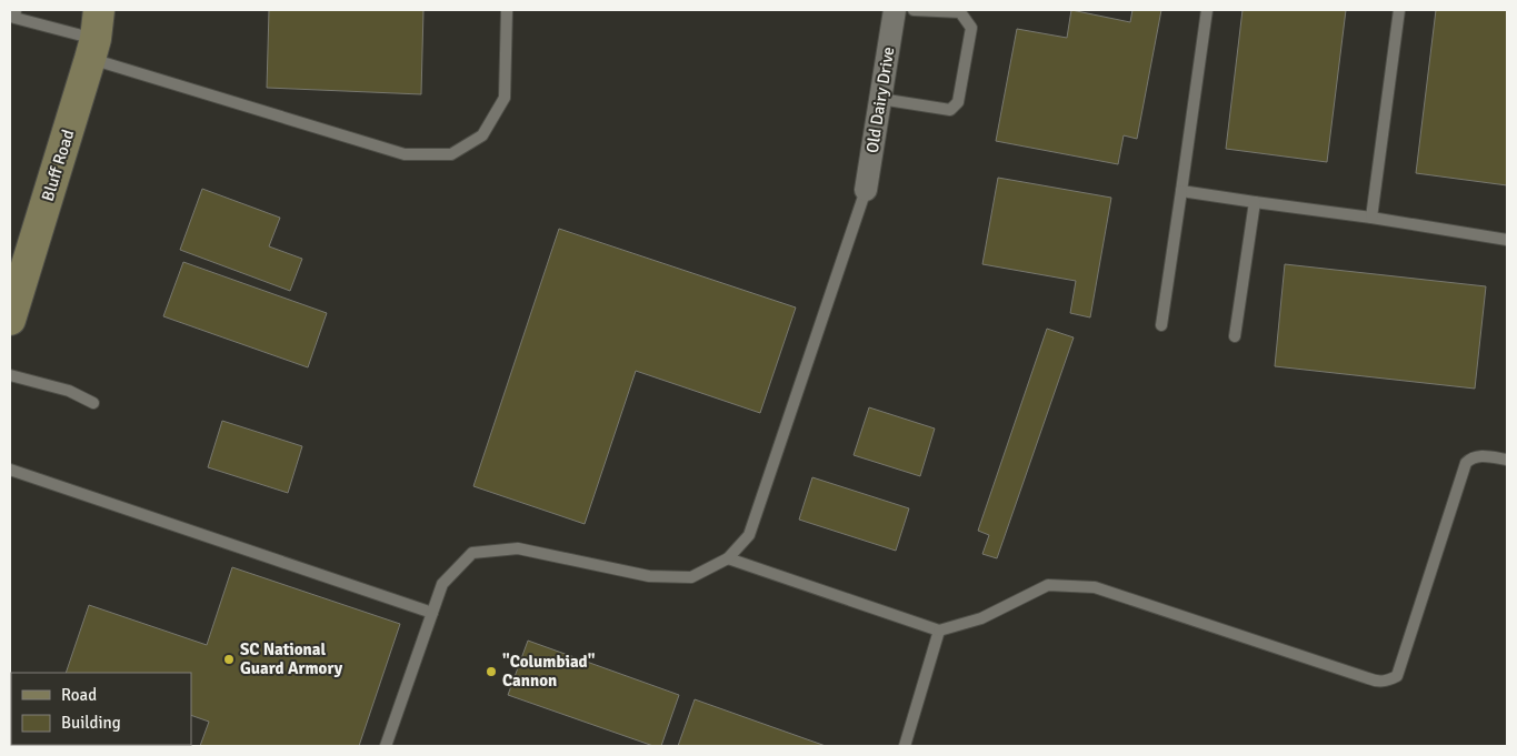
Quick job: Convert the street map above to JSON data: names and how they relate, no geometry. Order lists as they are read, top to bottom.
{
  "streets": {
    "main road": ["Bluff Road"],
    "street": ["Old Dairy Drive"]
  },
  "places": ["SC National Guard Armory", "\"Columbiad\" Cannon"],
  "legend": ["Road", "Building"]
}
